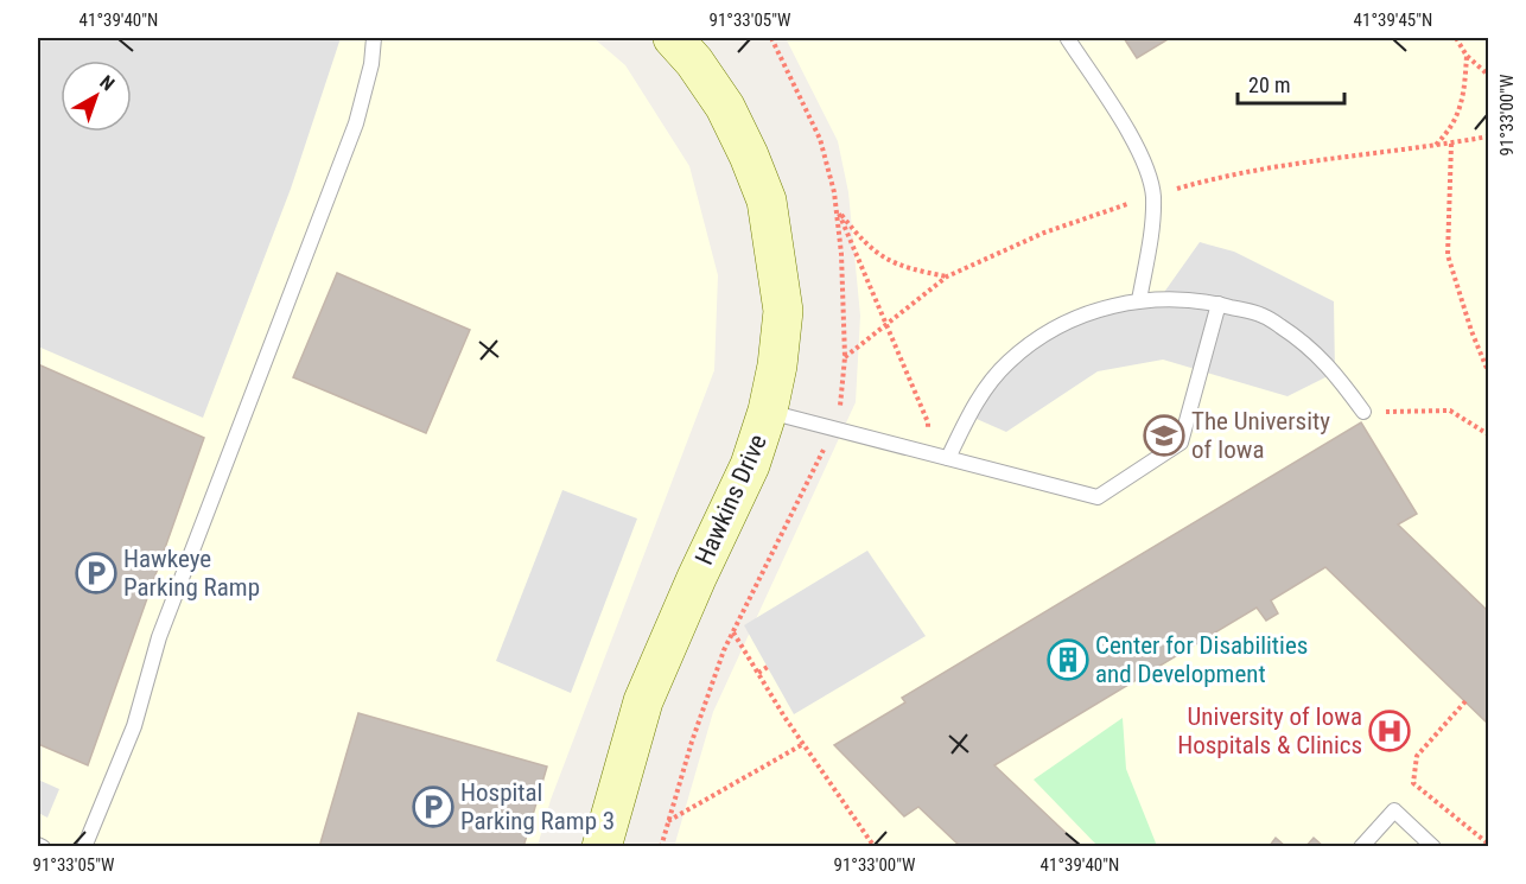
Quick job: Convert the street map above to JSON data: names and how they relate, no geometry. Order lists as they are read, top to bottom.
{
  "streets": {
    "street": ["Hawkins Drive"]
  },
  "places": {
    "school or university": ["The University of Iowa"],
    "parking": ["Hawkeye Parking Ramp", "Hospital Parking Ramp 3"],
    "building": ["Center for Disabilities and Development"],
    "hospital": ["University of Iowa Hospitals & Clinics"]
  },
  "scale_bar": "20 m",
  "north": "top right",
  "coordinates": [
    "41°39'40\"N",
    "91°33'05\"W",
    "41°39'45\"N",
    "91°33'00\"W"
  ]
}
